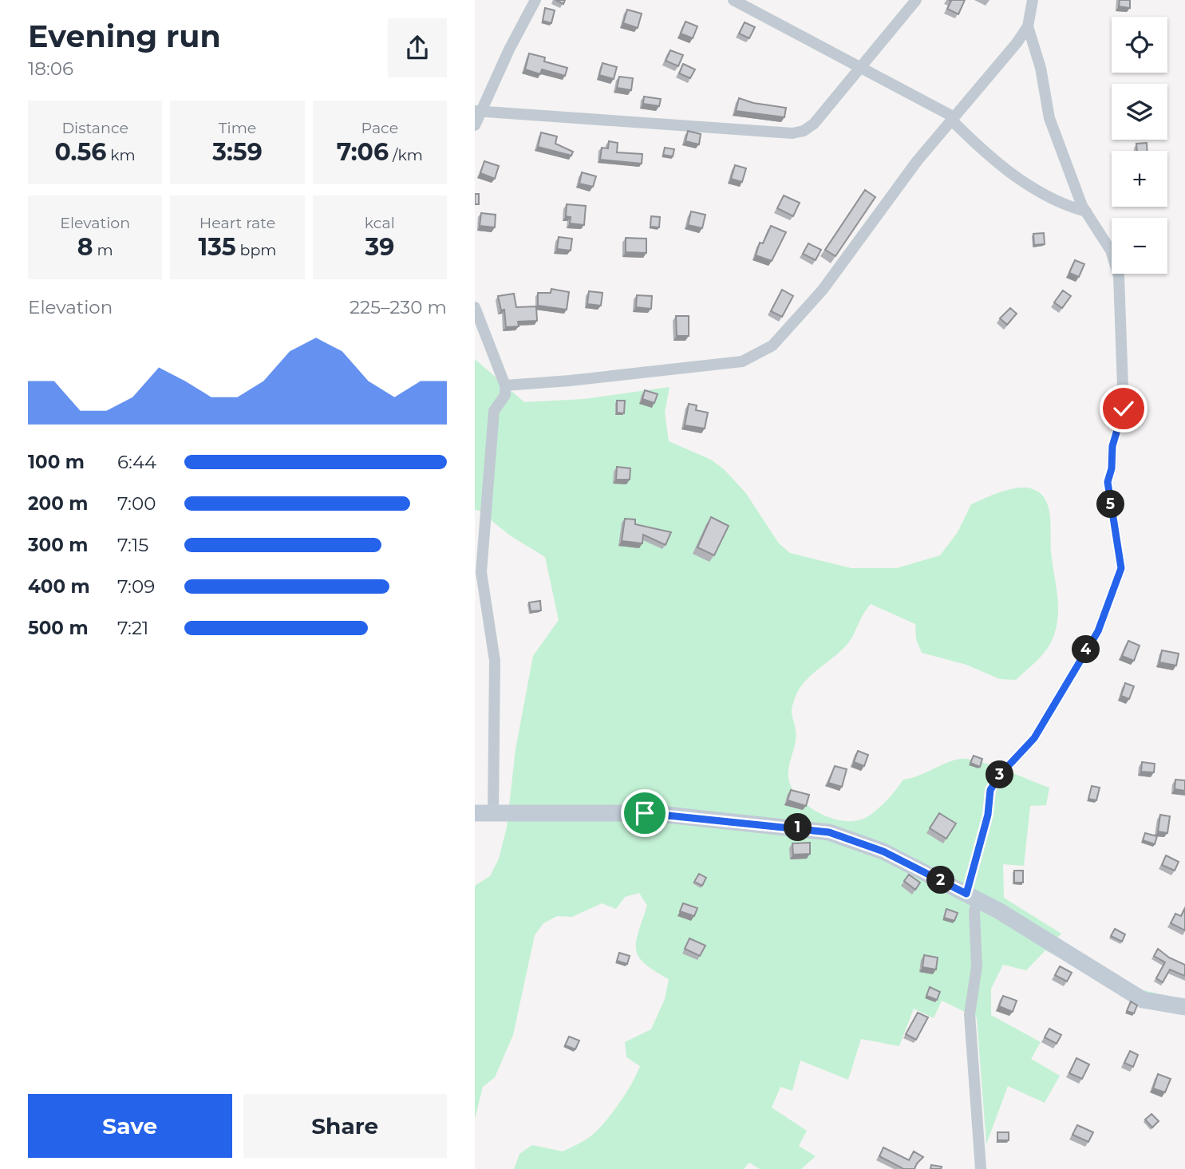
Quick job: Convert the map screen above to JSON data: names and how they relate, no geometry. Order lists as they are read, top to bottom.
{
  "page": {
    "heading": ["Evening run", "18:06"],
    "map_buttons": ["+", "−"],
    "stats": [
      ["Distance", "0.56 km"],
      ["Time", "3:59"],
      ["Pace", "7:06 /km"],
      ["Elevation", "8 m"],
      ["Heart rate", "135 bpm"],
      ["kcal", "39"]
    ],
    "chart": ["Elevation", "225–230 m"],
    "list": [
      {
        "name": "100 m",
        "note": "6:44"
      },
      {
        "name": "200 m",
        "note": "7:00"
      },
      {
        "name": "300 m",
        "note": "7:15"
      },
      {
        "name": "400 m",
        "note": "7:09"
      },
      {
        "name": "500 m",
        "note": "7:21"
      }
    ],
    "pins": [
      "5",
      "4",
      "3",
      "1",
      "2"
    ],
    "buttons": ["Save", "Share"]
  }
}
